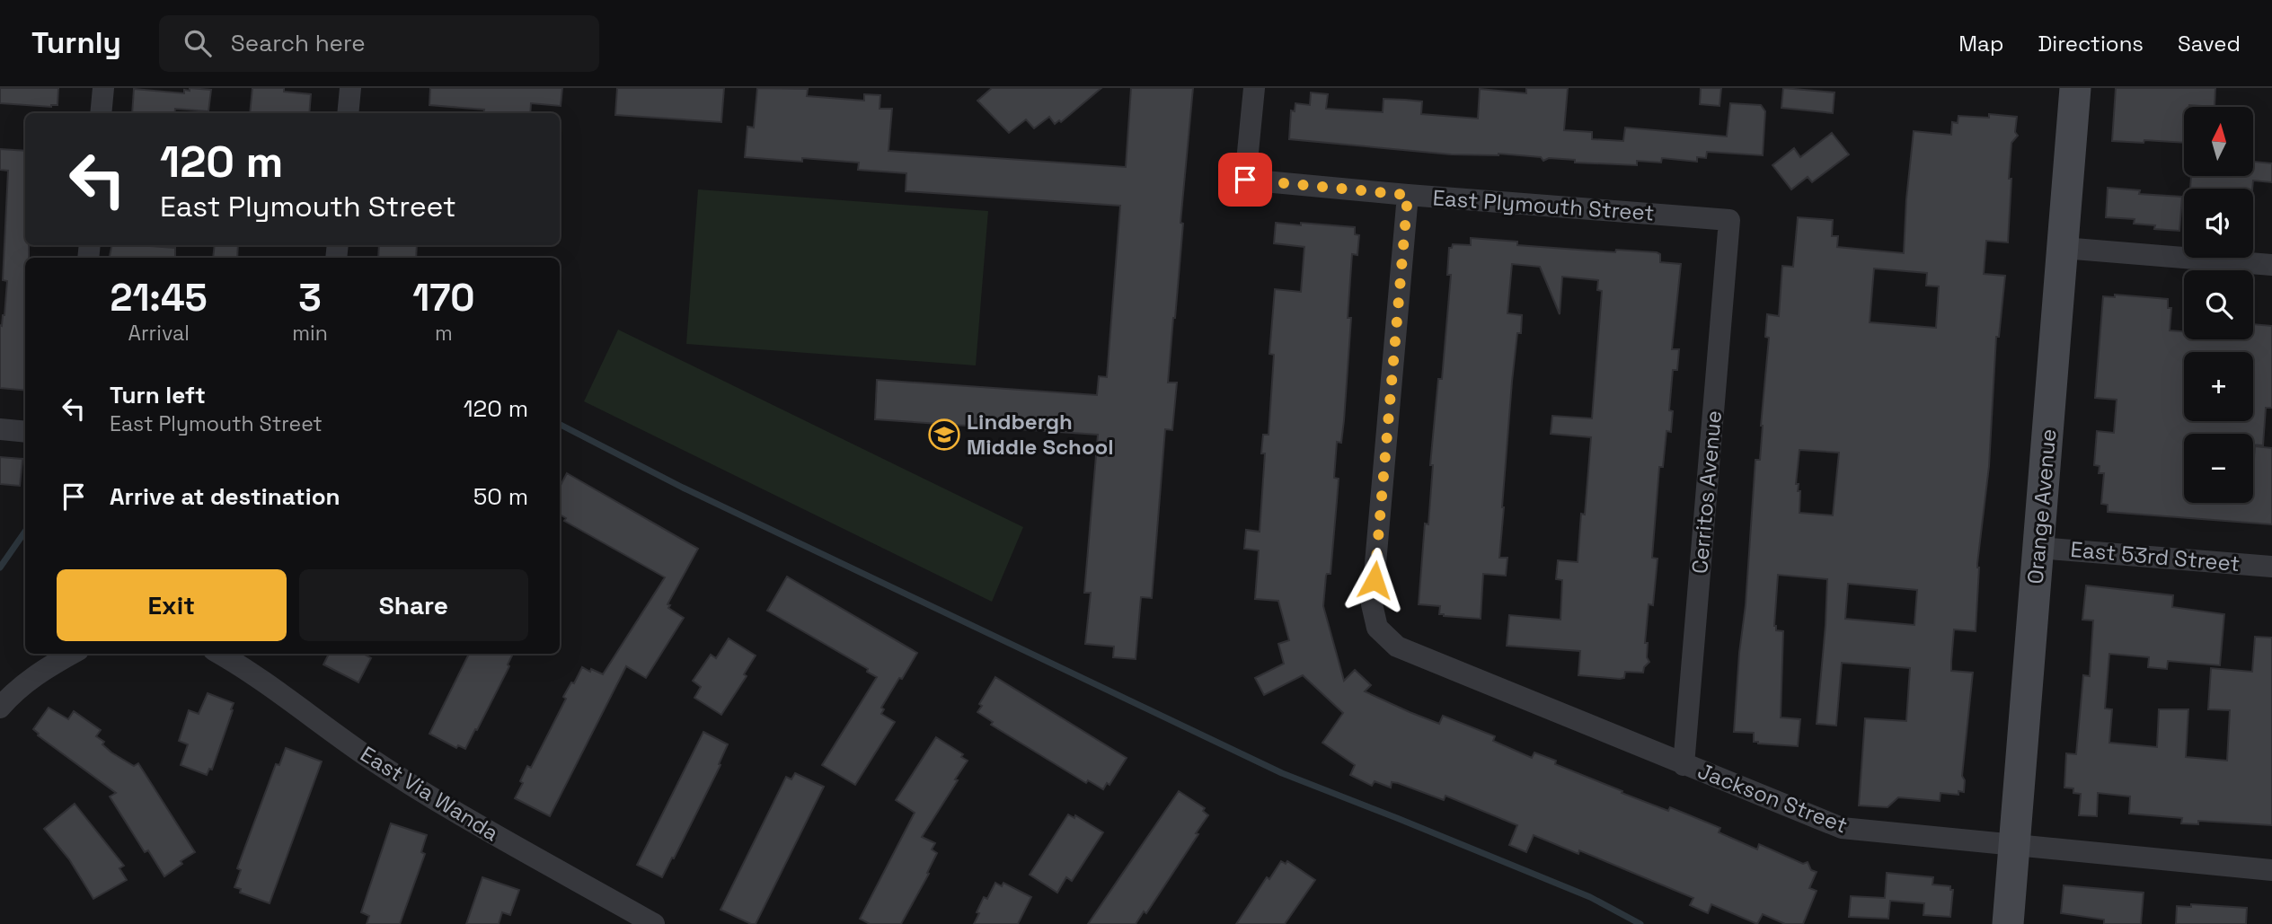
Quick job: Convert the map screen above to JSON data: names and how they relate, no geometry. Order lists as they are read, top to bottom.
{
  "streets": {
    "street": [
      "East Plymouth Street",
      "Cerritos Avenue",
      "Orange Avenue",
      "East 53rd Street",
      "East Via Wanda",
      "Jackson Street"
    ]
  },
  "crossings": [
    ["East Plymouth Street", "Cerritos Avenue"],
    ["East Plymouth Street", "Jackson Street"],
    ["Cerritos Avenue", "Jackson Street"],
    ["Orange Avenue", "East 53rd Street"],
    ["Orange Avenue", "Jackson Street"]
  ],
  "places": {
    "school or university": ["Lindbergh Middle School"]
  },
  "north": "top",
  "page": {
    "header": "Turnly",
    "search": "Search here",
    "nav": ["Map", "Directions", "Saved"],
    "map_buttons": ["+", "−"],
    "turn": ["120 m", "East Plymouth Street"],
    "eta": [
      "21:45",
      "Arrival",
      "3",
      "min",
      "170",
      "m"
    ],
    "list": [
      {
        "name": "Turn left",
        "note": "East Plymouth Street",
        "value": "120 m"
      },
      {
        "name": "Arrive at destination",
        "value": "50 m"
      }
    ],
    "buttons": ["Exit", "Share"]
  }
}
